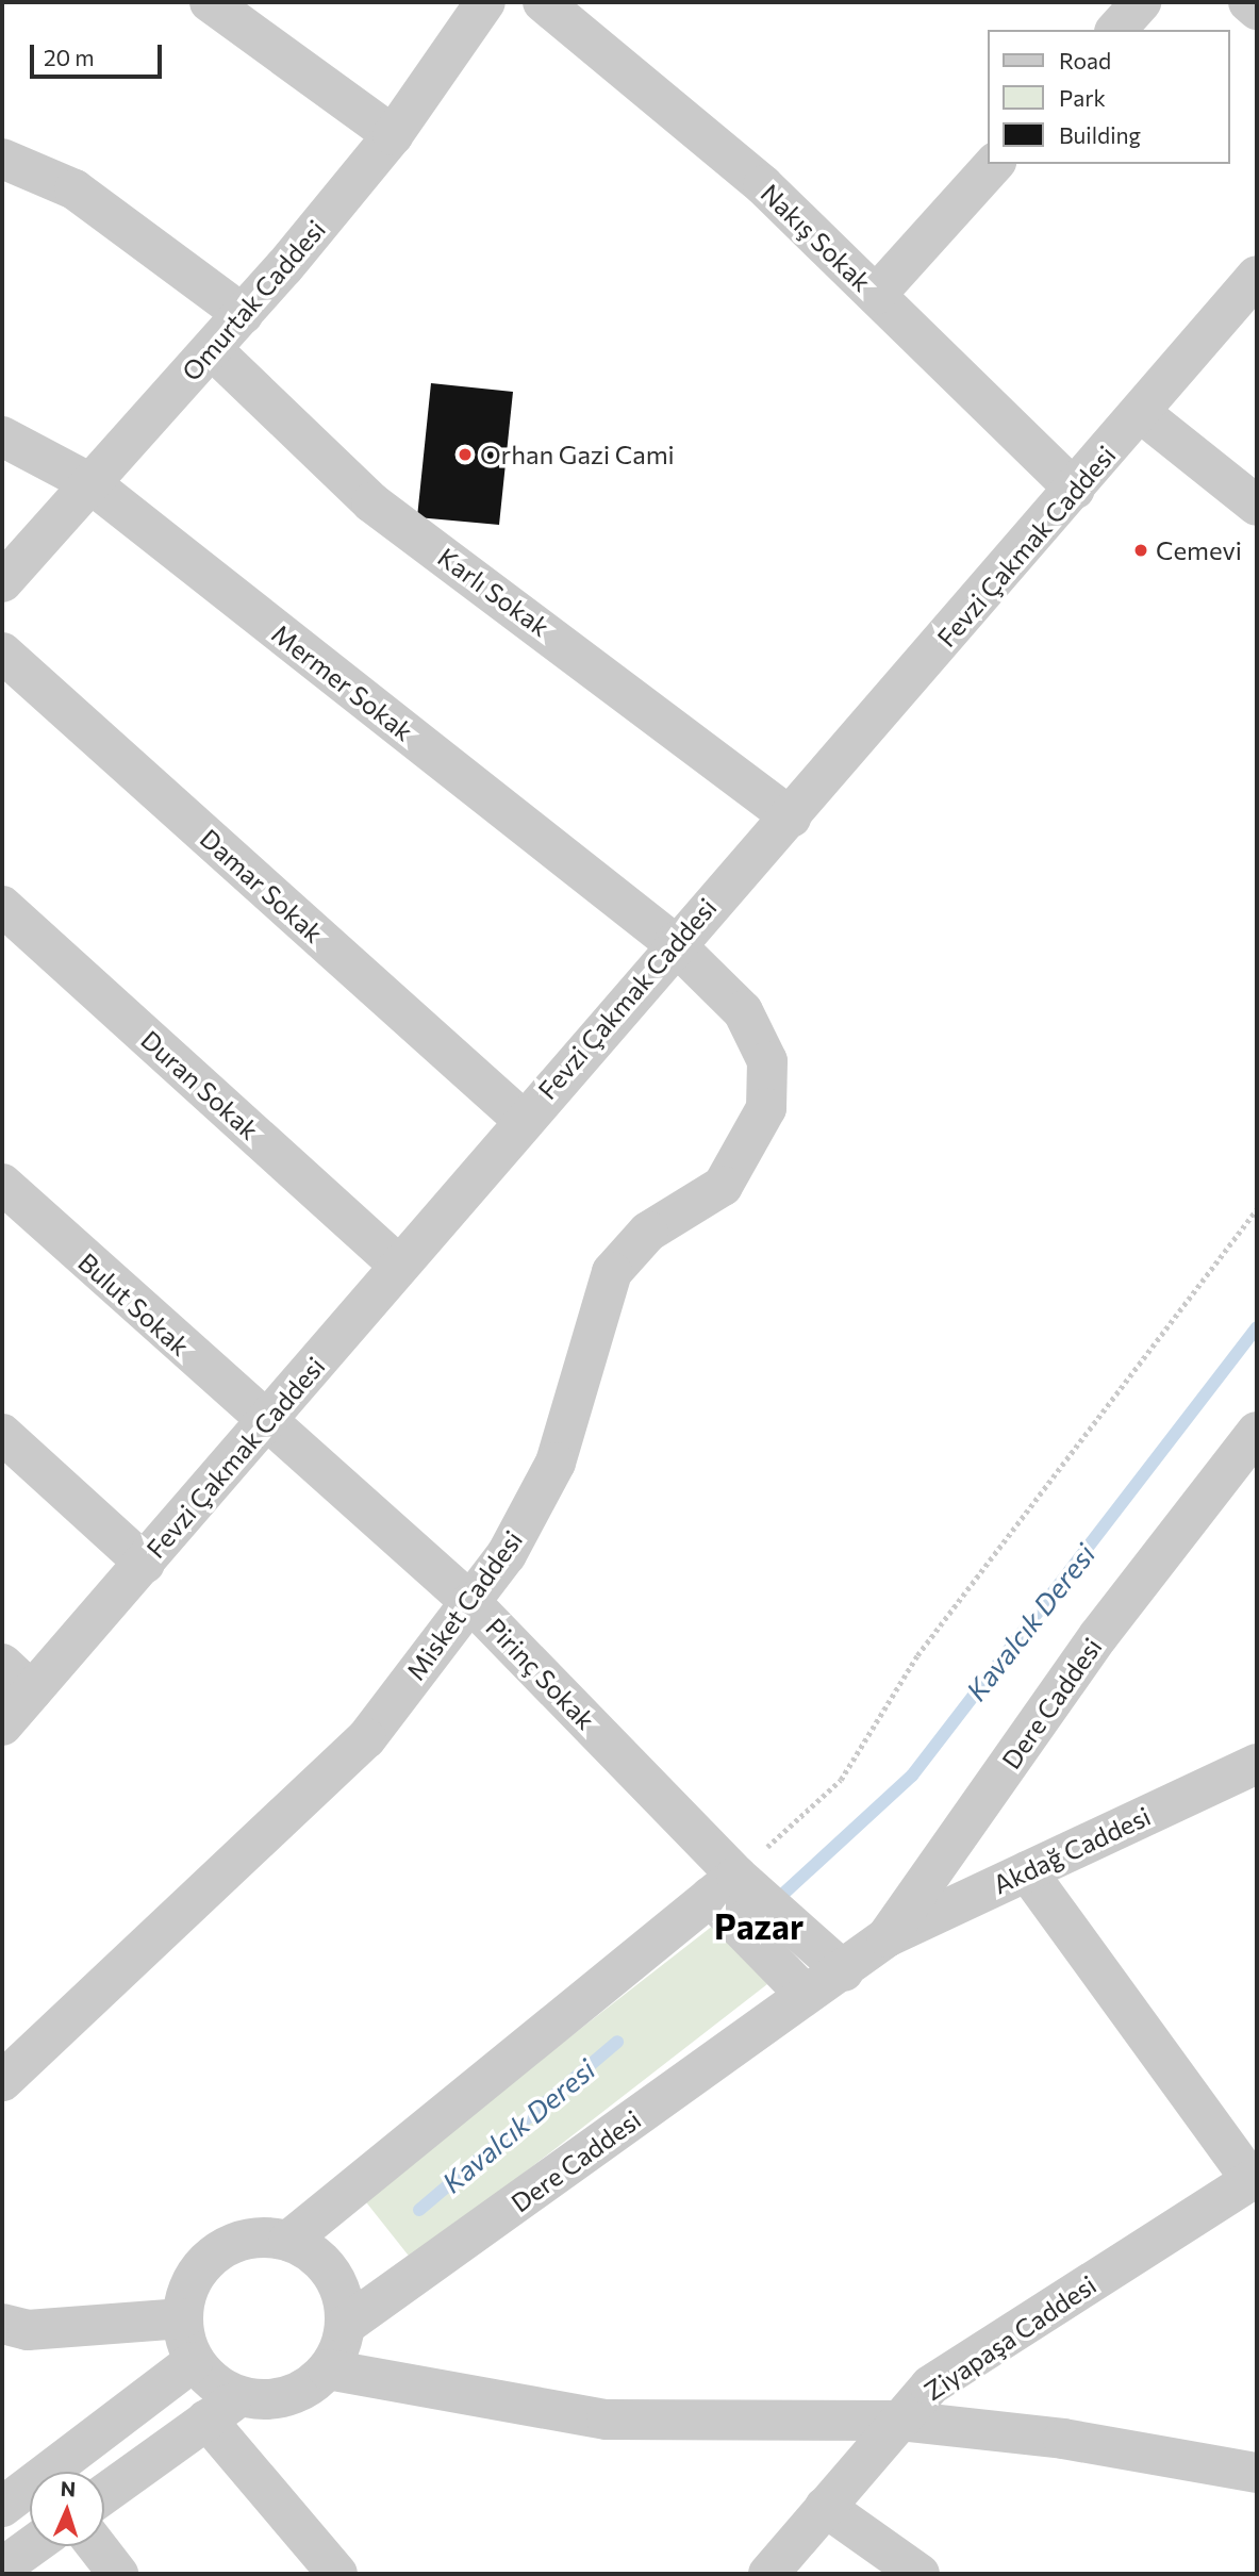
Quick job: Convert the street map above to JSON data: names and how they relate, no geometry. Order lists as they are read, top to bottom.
{
  "streets": {
    "street": [
      "Nakış Sokak",
      "Omurtak Caddesi",
      "Fevzi Çakmak Caddesi",
      "Karlı Sokak",
      "Mermer Sokak",
      "Damar Sokak",
      "Duran Sokak",
      "Bulut Sokak",
      "Misket Caddesi",
      "Pirinç Sokak",
      "Dere Caddesi",
      "Akdağ Caddesi",
      "Ziyapaşa Caddesi"
    ]
  },
  "crossings": [
    ["Nakış Sokak", "Fevzi Çakmak Caddesi"],
    ["Omurtak Caddesi", "Karlı Sokak"],
    ["Omurtak Caddesi", "Mermer Sokak"],
    ["Fevzi Çakmak Caddesi", "Karlı Sokak"],
    ["Fevzi Çakmak Caddesi", "Mermer Sokak"],
    ["Fevzi Çakmak Caddesi", "Damar Sokak"],
    ["Fevzi Çakmak Caddesi", "Duran Sokak"],
    ["Fevzi Çakmak Caddesi", "Bulut Sokak"],
    ["Fevzi Çakmak Caddesi", "Misket Caddesi"],
    ["Fevzi Çakmak Caddesi", "Pirinç Sokak"],
    ["Mermer Sokak", "Misket Caddesi"],
    ["Bulut Sokak", "Pirinç Sokak"],
    ["Misket Caddesi", "Pirinç Sokak"],
    ["Dere Caddesi", "Akdağ Caddesi"]
  ],
  "districts": ["Pazar"],
  "water": ["Kavalcık Deresi"],
  "places": ["Orhan Gazi Cami", "Cemevi"],
  "legend": ["Road", "Park", "Building"],
  "scale_bar": "20 m",
  "north": "top"
}
